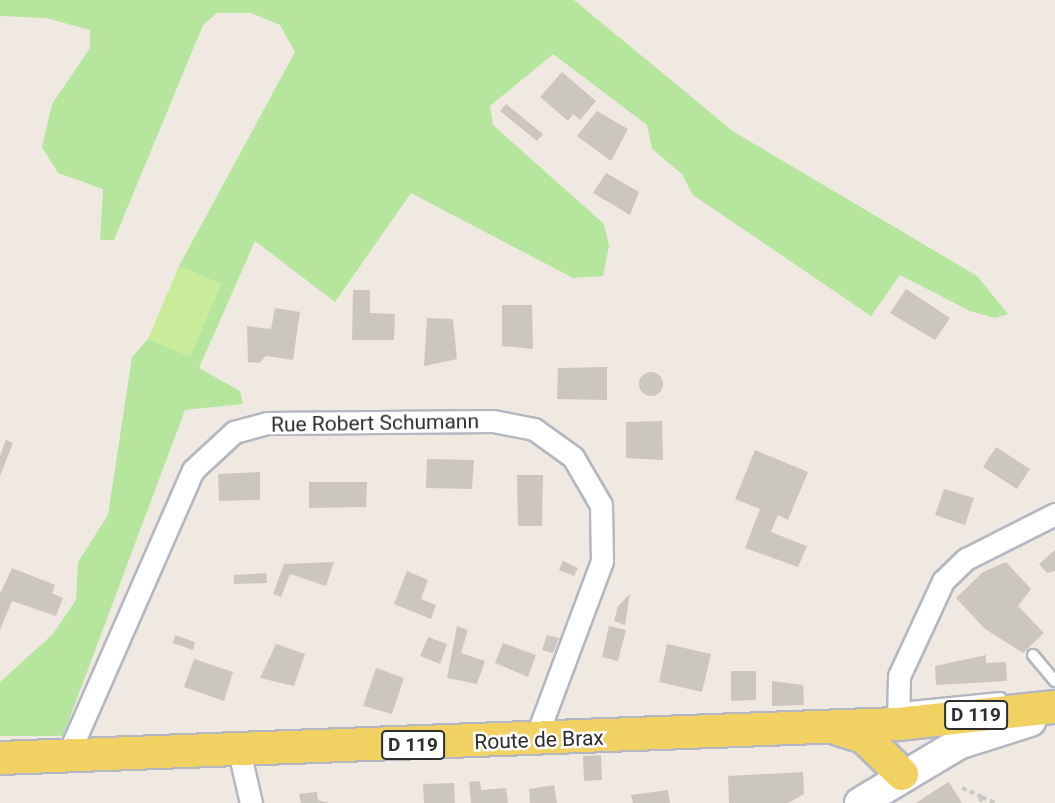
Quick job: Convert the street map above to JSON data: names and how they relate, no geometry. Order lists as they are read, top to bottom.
{
  "streets": {
    "main road": ["D 119", "Route de Brax"],
    "street": ["Rue Robert Schumann"]
  },
  "crossings": [
    ["Rue Robert Schumann", "Route de Brax"],
    ["D 119", "Route de Brax"]
  ]
}
